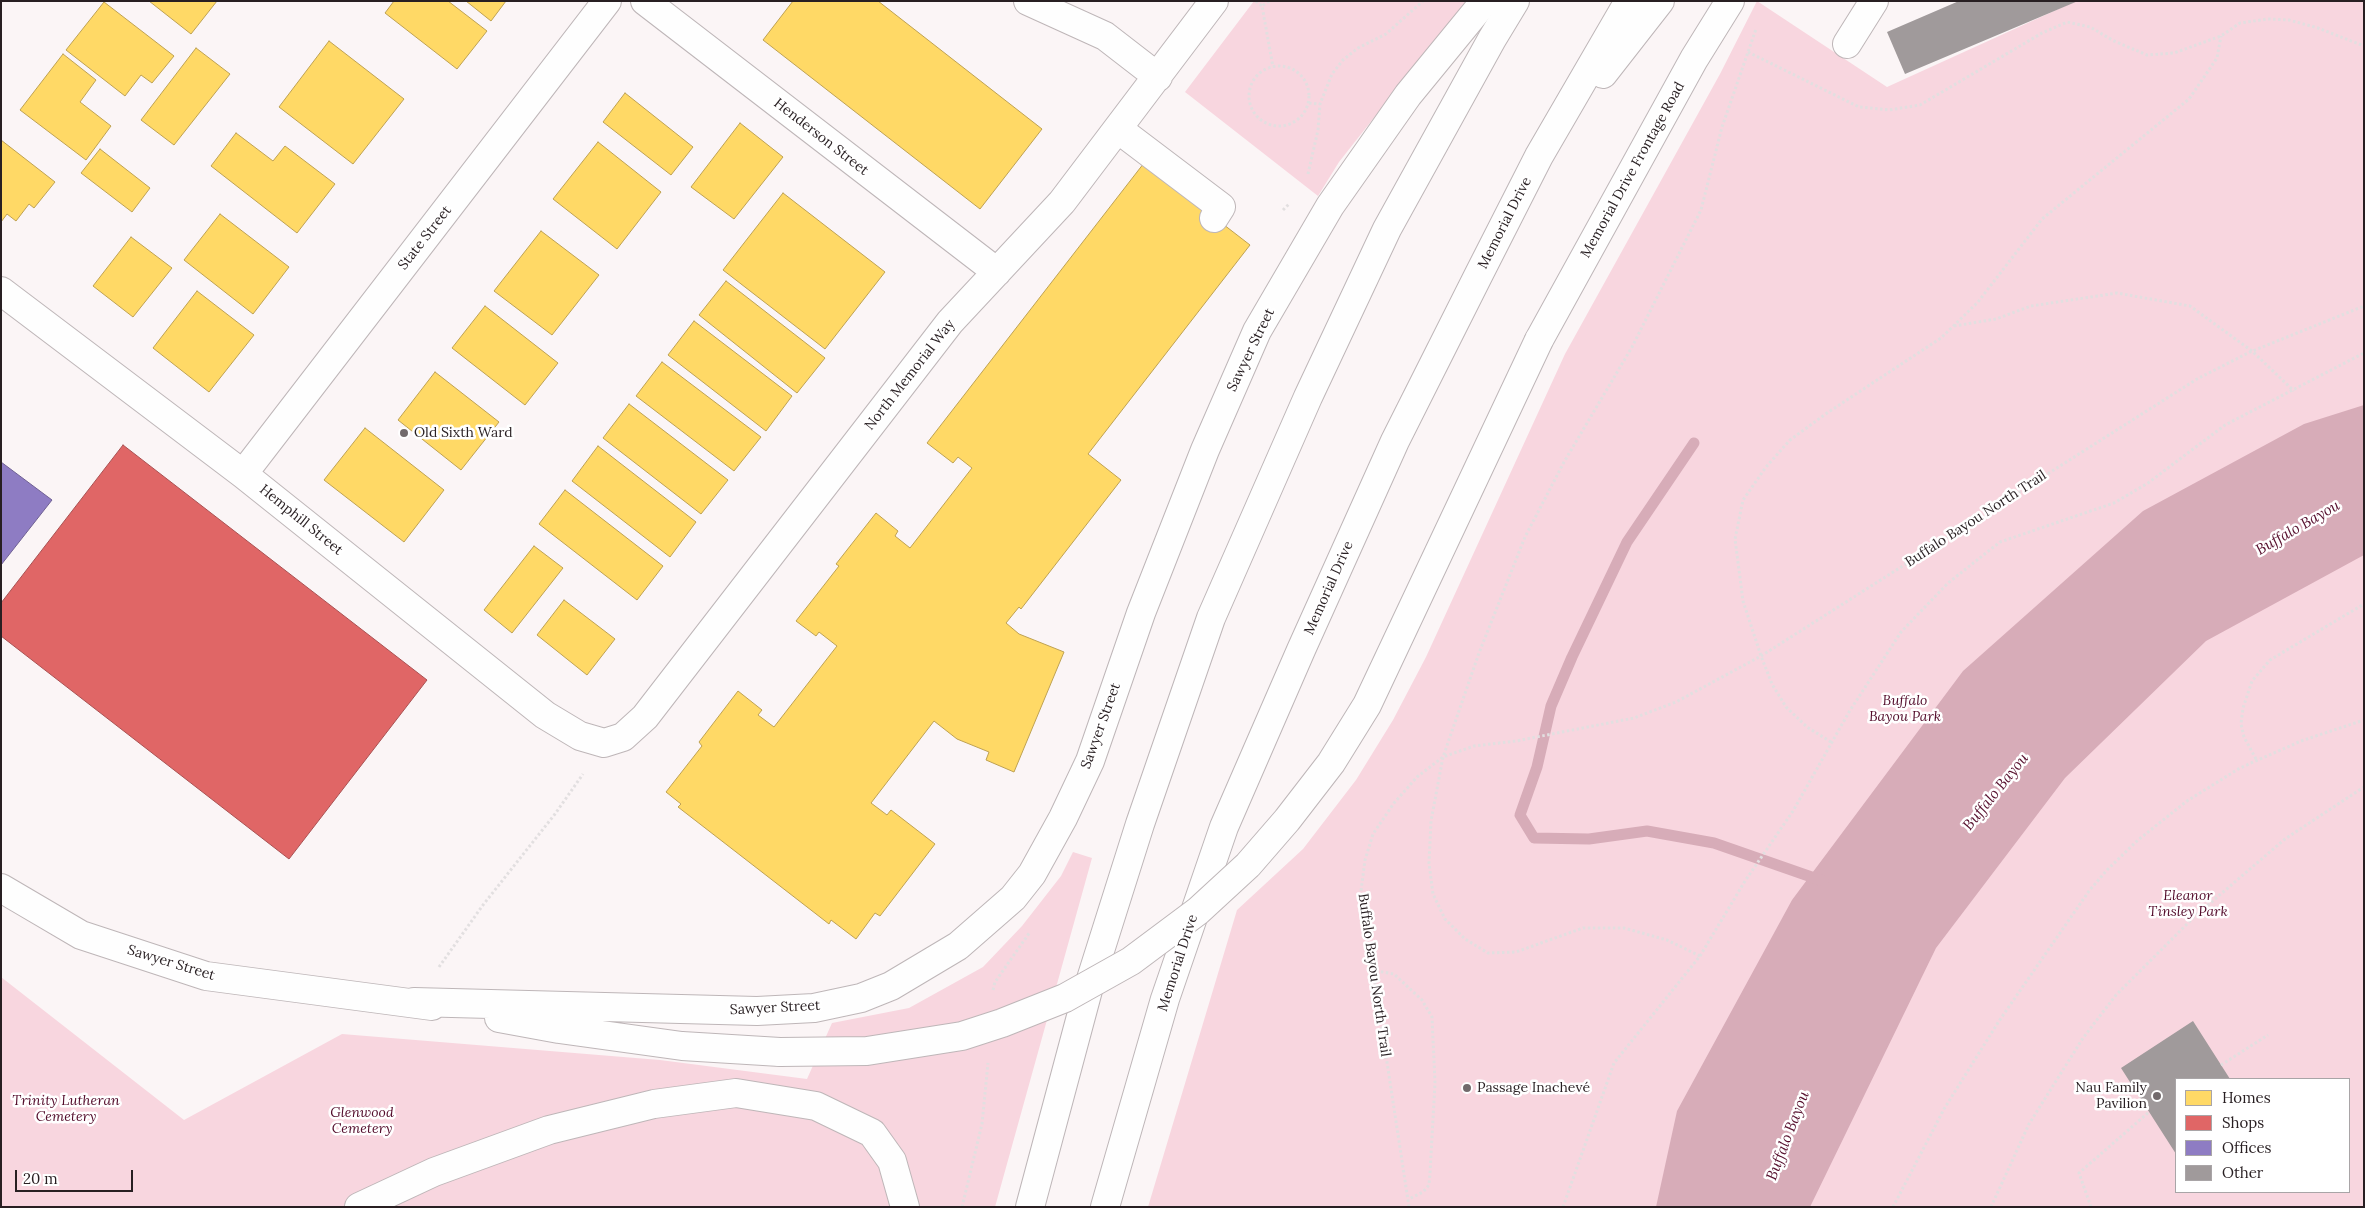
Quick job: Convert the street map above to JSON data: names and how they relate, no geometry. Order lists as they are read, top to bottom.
{
  "streets": {
    "street": [
      "Henderson Street",
      "Memorial Drive Frontage Road",
      "Memorial Drive",
      "State Street",
      "Sawyer Street",
      "North Memorial Way",
      "Hemphill Street"
    ],
    "path": ["Buffalo Bayou North Trail"]
  },
  "crossings": [
    ["Henderson Street", "North Memorial Way"],
    ["Memorial Drive Frontage Road", "Sawyer Street"],
    ["State Street", "Hemphill Street"],
    ["North Memorial Way", "Hemphill Street"]
  ],
  "water": ["Buffalo Bayou"],
  "parks": [
    "Buffalo Bayou Park",
    "Eleanor Tinsley Park",
    "Trinity Lutheran Cemetery",
    "Glenwood Cemetery"
  ],
  "places": ["Old Sixth Ward", "Passage Inachevé", "Nau Family Pavilion"],
  "legend": [
    "Homes",
    "Shops",
    "Offices",
    "Other"
  ],
  "scale_bar": "20 m"
}
